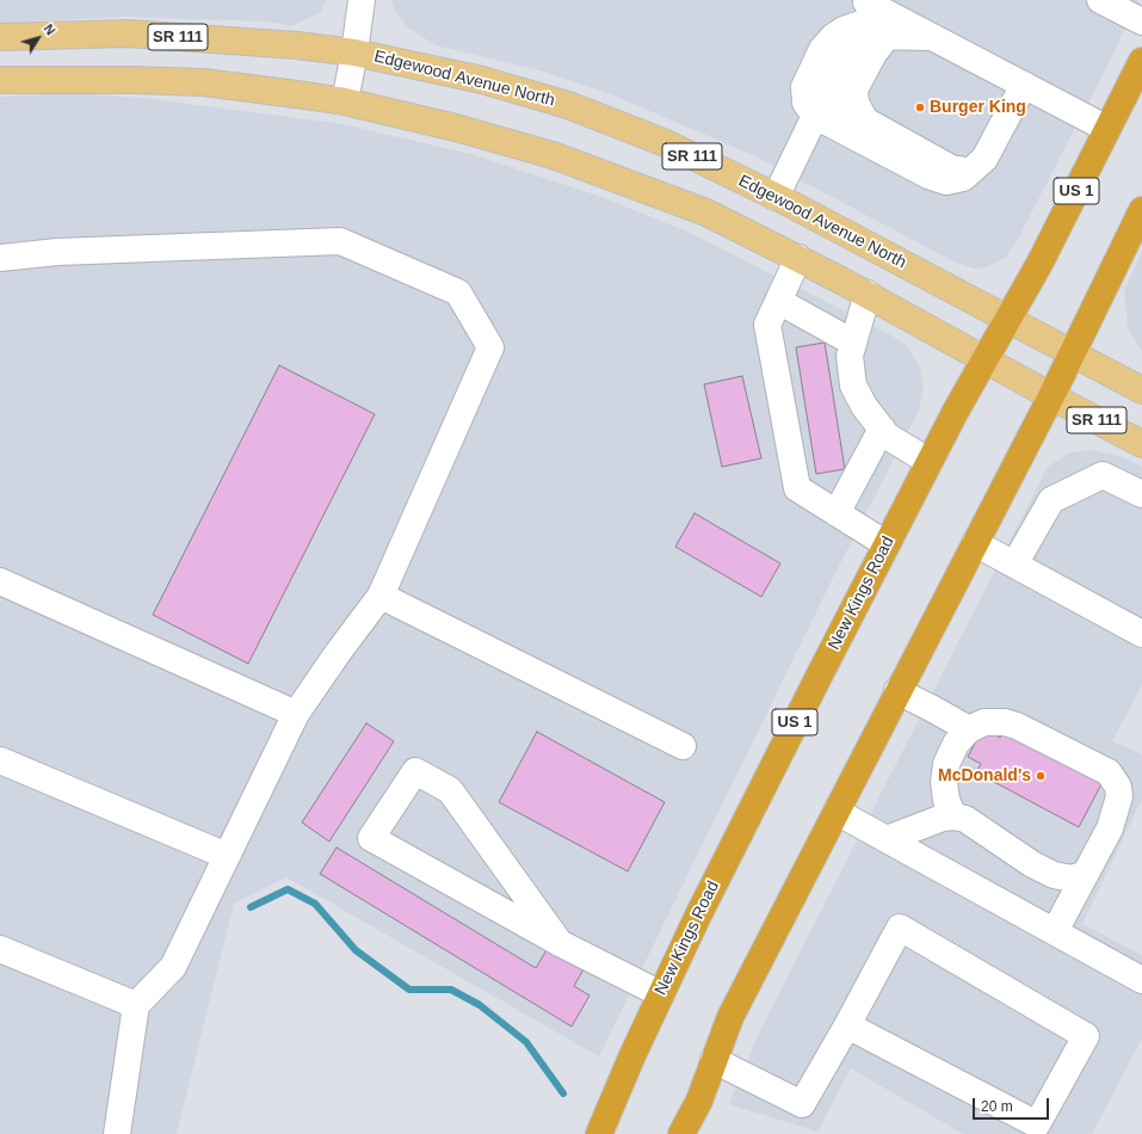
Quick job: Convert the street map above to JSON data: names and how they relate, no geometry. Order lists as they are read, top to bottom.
{
  "streets": {
    "highway": ["US 1", "New Kings Road"],
    "main road": ["SR 111", "Edgewood Avenue North"]
  },
  "crossings": [
    ["SR 111", "Edgewood Avenue North"],
    ["SR 111", "New Kings Road"],
    ["Edgewood Avenue North", "New Kings Road"]
  ],
  "places": ["Burger King", "McDonald's"],
  "scale_bar": "20 m",
  "north": "top right"
}
